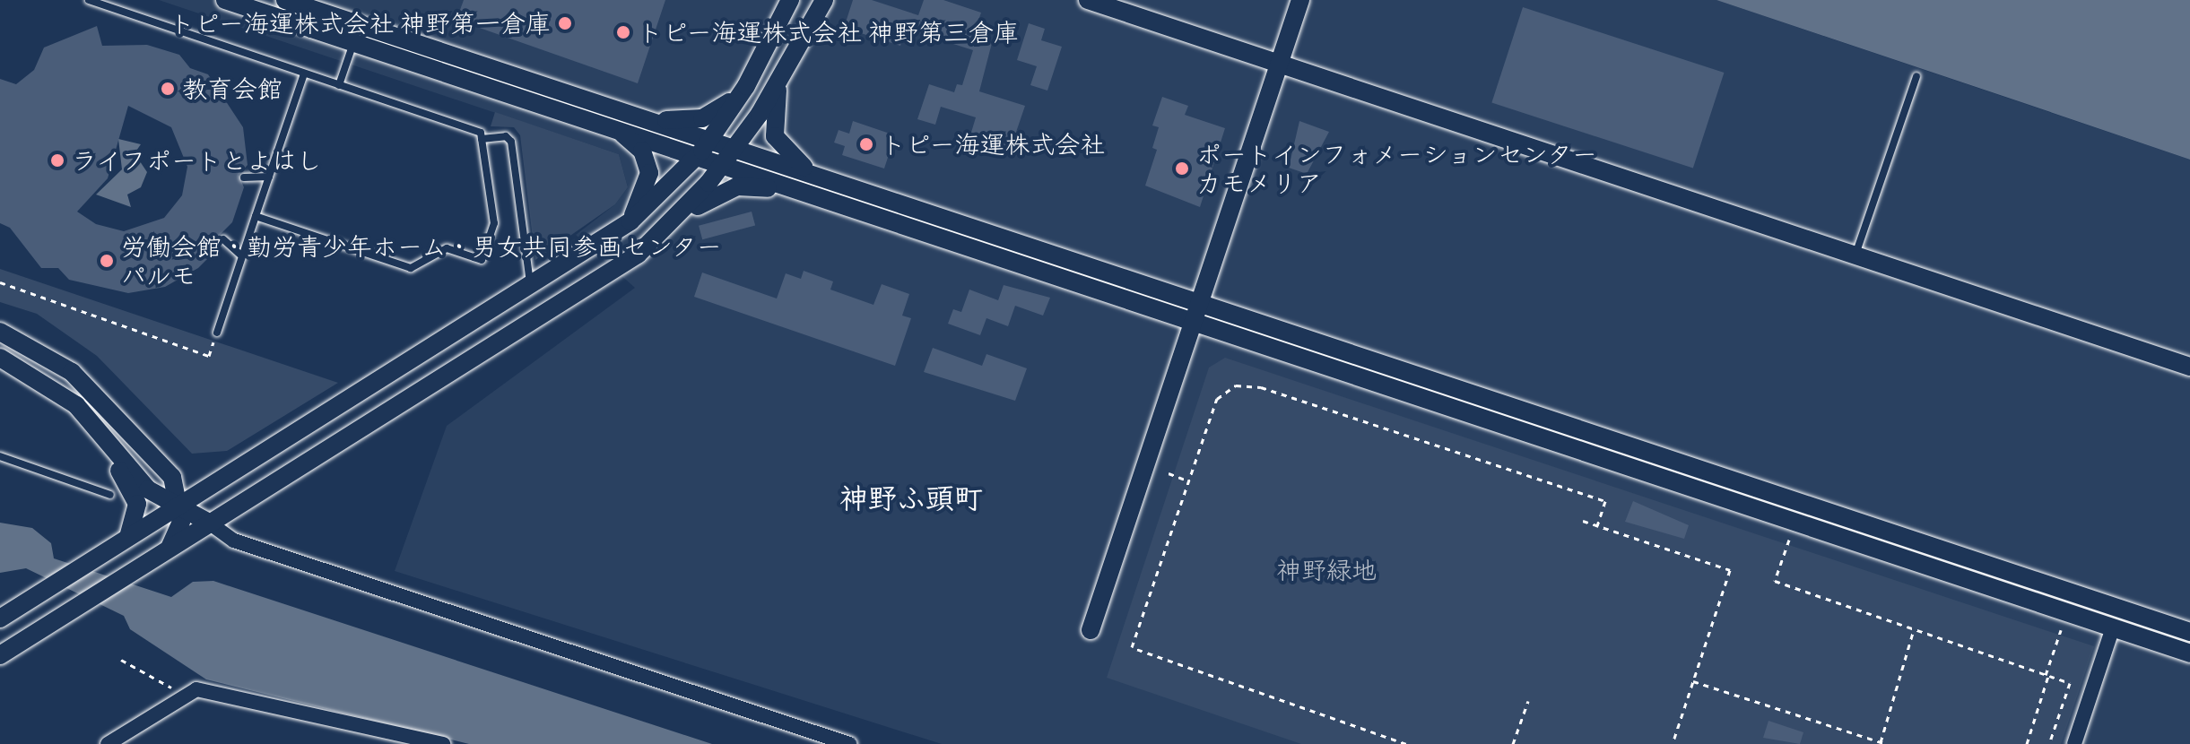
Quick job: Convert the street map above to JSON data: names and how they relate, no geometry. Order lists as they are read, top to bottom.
{
  "districts": ["神野ふ頭町"],
  "parks": ["神野緑地"],
  "places": [
    "トピー海運株式会社 神野第一倉庫",
    "トピー海運株式会社 神野第三倉庫",
    "教育会館",
    "トピー海運株式会社",
    "ライフポートとよはし",
    "ポートインフォメーションセンター カモメリア",
    "労働会館・勤労青少年ホーム・男女共同参画センター パルモ"
  ]
}
